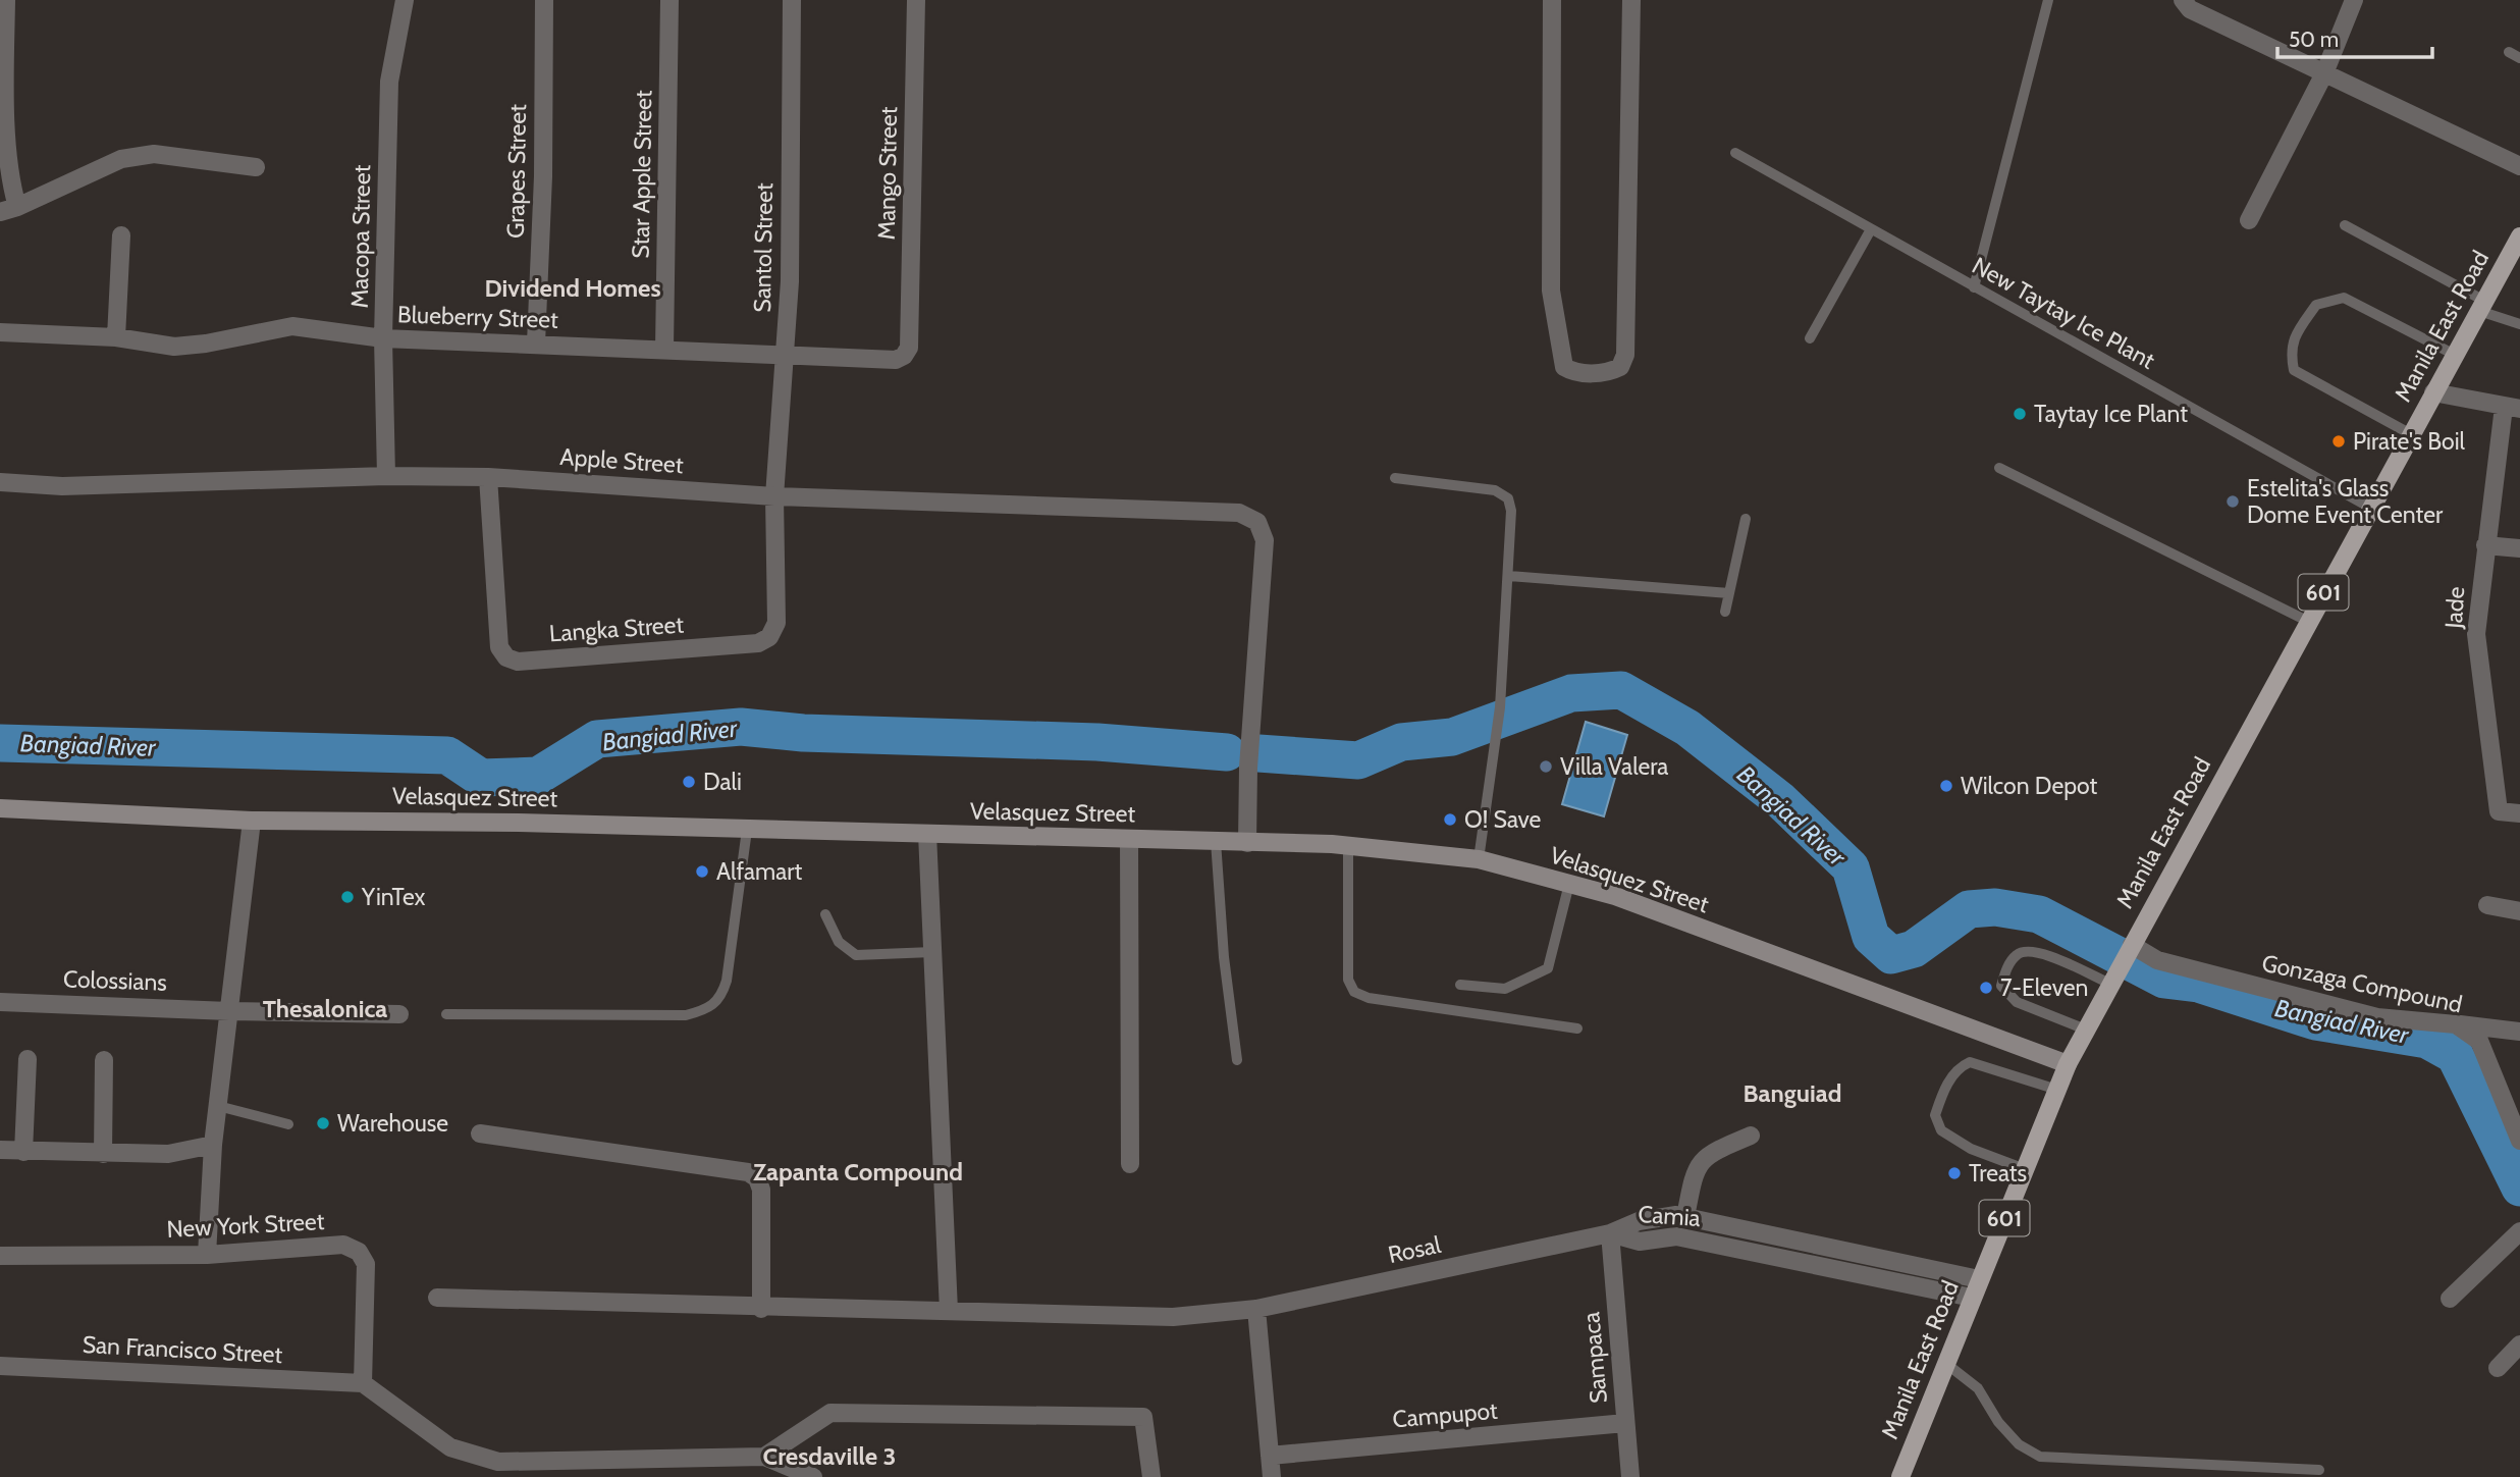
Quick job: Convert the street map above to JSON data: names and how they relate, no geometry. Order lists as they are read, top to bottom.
{
  "streets": {
    "main road": ["Manila East Road", "601", "Velasquez Street"],
    "street": [
      "Grapes Street",
      "Mango Street",
      "Star Apple Street",
      "Macopa Street",
      "Santol Street",
      "Blueberry Street",
      "Apple Street",
      "Jade",
      "Langka Street",
      "Colossians",
      "Gonzaga Compound",
      "Camia",
      "New York Street",
      "Rosal",
      "San Francisco Street",
      "Sampaca",
      "Campupot"
    ],
    "lane": ["New Taytay Ice Plant"]
  },
  "crossings": [
    ["Grapes Street", "Blueberry Street"],
    ["Mango Street", "Blueberry Street"],
    ["Star Apple Street", "Blueberry Street"],
    ["Macopa Street", "Blueberry Street"],
    ["Macopa Street", "Apple Street"],
    ["Santol Street", "Blueberry Street"],
    ["Santol Street", "Apple Street"],
    ["Santol Street", "Langka Street"],
    ["New Taytay Ice Plant", "Manila East Road"],
    ["Manila East Road", "Velasquez Street"],
    ["Manila East Road", "Gonzaga Compound"],
    ["Manila East Road", "Camia"],
    ["Apple Street", "Langka Street"],
    ["Apple Street", "Velasquez Street"],
    ["Camia", "Rosal"],
    ["Camia", "Sampaca"],
    ["New York Street", "San Francisco Street"],
    ["Rosal", "Sampaca"],
    ["Sampaca", "Campupot"]
  ],
  "districts": [
    "Dividend Homes",
    "Thesalonica",
    "Banguiad",
    "Zapanta Compound",
    "Cresdaville 3"
  ],
  "water": ["Bangiad River"],
  "places": [
    "Taytay Ice Plant",
    "Pirate's Boil",
    "Estelita's Glass Dome Event Center",
    "Villa Valera",
    "Dali",
    "Wilcon Depot",
    "O! Save",
    "Alfamart",
    "YinTex",
    "7-Eleven",
    "Warehouse",
    "Treats"
  ],
  "scale_bar": "50 m"
}
